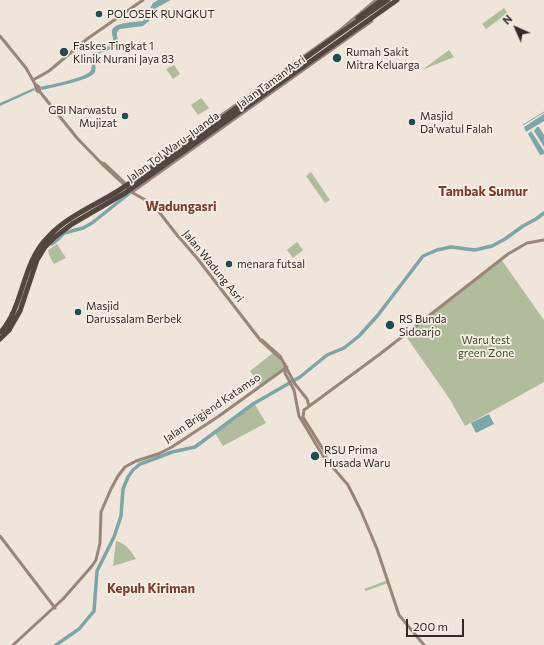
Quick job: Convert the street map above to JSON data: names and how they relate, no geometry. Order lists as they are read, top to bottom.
{
  "streets": {
    "highway": ["Jalan Tol Waru–Juanda"],
    "main road": ["Jalan Taman Asri", "Jalan Wadung Asri", "Jalan Brigjend Katamso"]
  },
  "crossings": [
    ["Jalan Taman Asri", "Jalan Wadung Asri"],
    ["Jalan Wadung Asri", "Jalan Brigjend Katamso"]
  ],
  "districts": ["Tambak Sumur", "Wadungasri", "Kepuh Kiriman"],
  "parks": ["Waru test green Zone"],
  "places": [
    "POLOSEK RUNGKUT",
    "Faskes Tingkat 1 Klinik Nurani Jaya 83",
    "Rumah Sakit Mitra Keluarga",
    "GBI Narwastu Mujizat",
    "Masjid Da'watul Falah",
    "menara futsal",
    "Masjid Darussalam Berbek",
    "RS Bunda Sidoarjo",
    "RSU Prima Husada Waru"
  ],
  "scale_bar": "200 m",
  "north": "top left"
}
